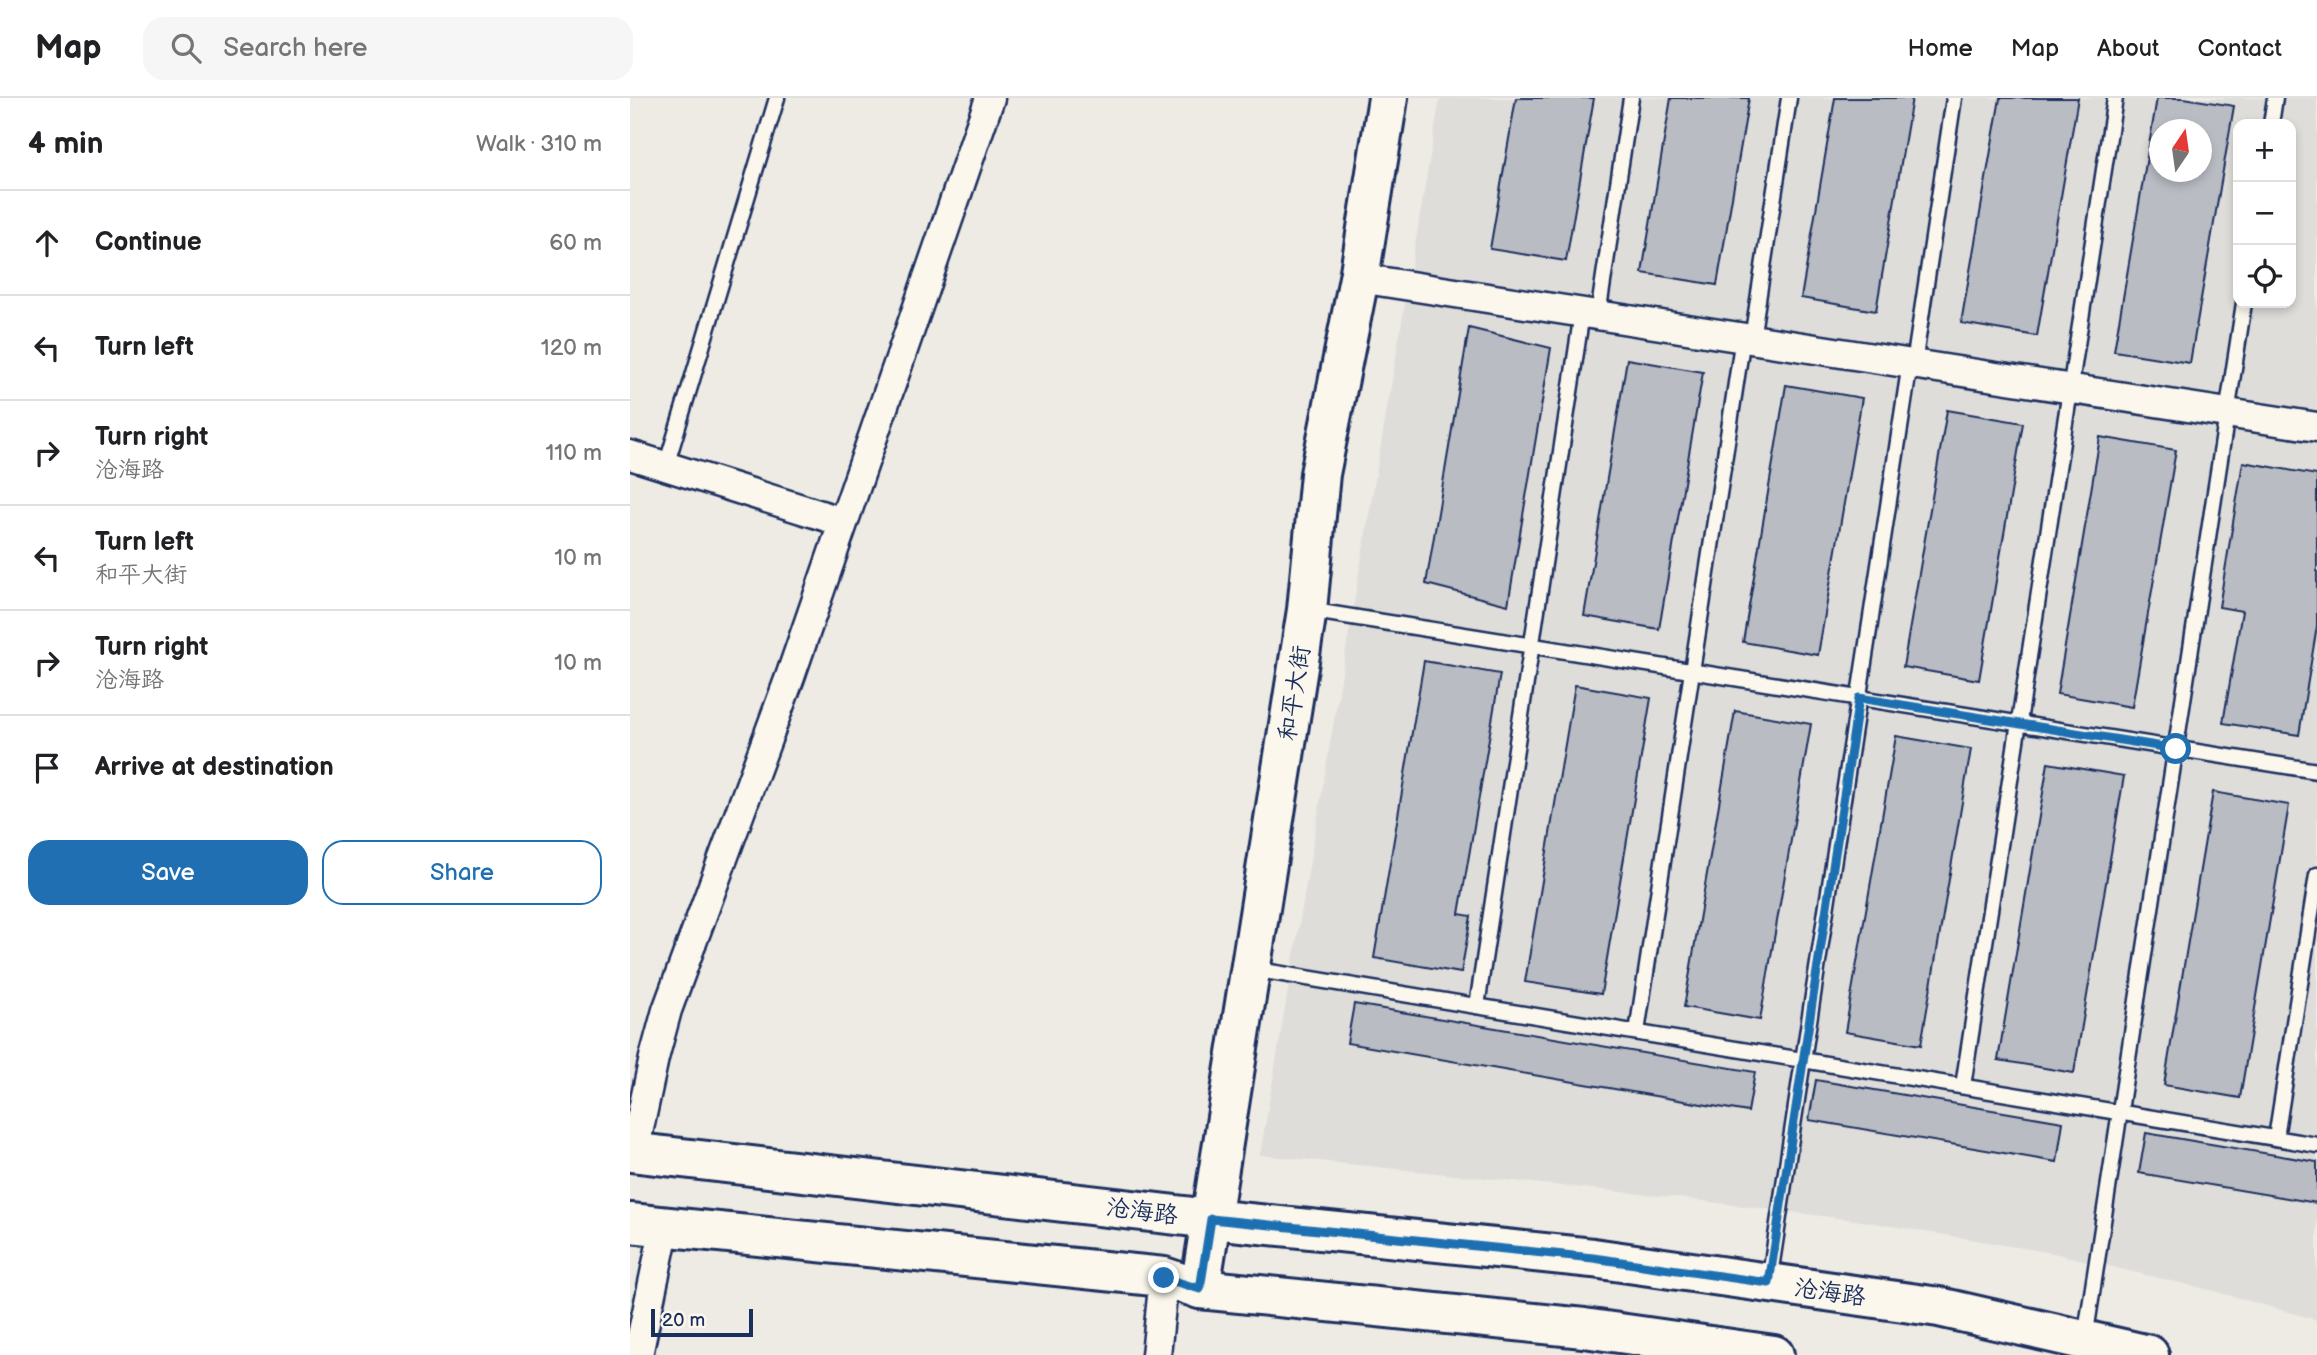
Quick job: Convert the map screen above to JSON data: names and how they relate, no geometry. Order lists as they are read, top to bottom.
{
  "streets": {
    "main road": ["和平大街", "沧海路"]
  },
  "crossings": [
    ["和平大街", "沧海路"]
  ],
  "scale_bar": "20 m",
  "north": "top",
  "page": {
    "header": "Map",
    "search": "Search here",
    "nav": [
      "Home",
      "Map",
      "About",
      "Contact"
    ],
    "heading": ["4 min", "Walk · 310 m"],
    "map_buttons": ["+", "−"],
    "list": [
      ["Continue", "60 m"],
      ["Turn left", "120 m"],
      ["Turn right", "沧海路", "110 m"],
      ["Turn left", "和平大街", "10 m"],
      ["Turn right", "沧海路", "10 m"],
      "Arrive at destination"
    ],
    "buttons": ["Save", "Share"],
    "scale": "20 m"
  }
}
